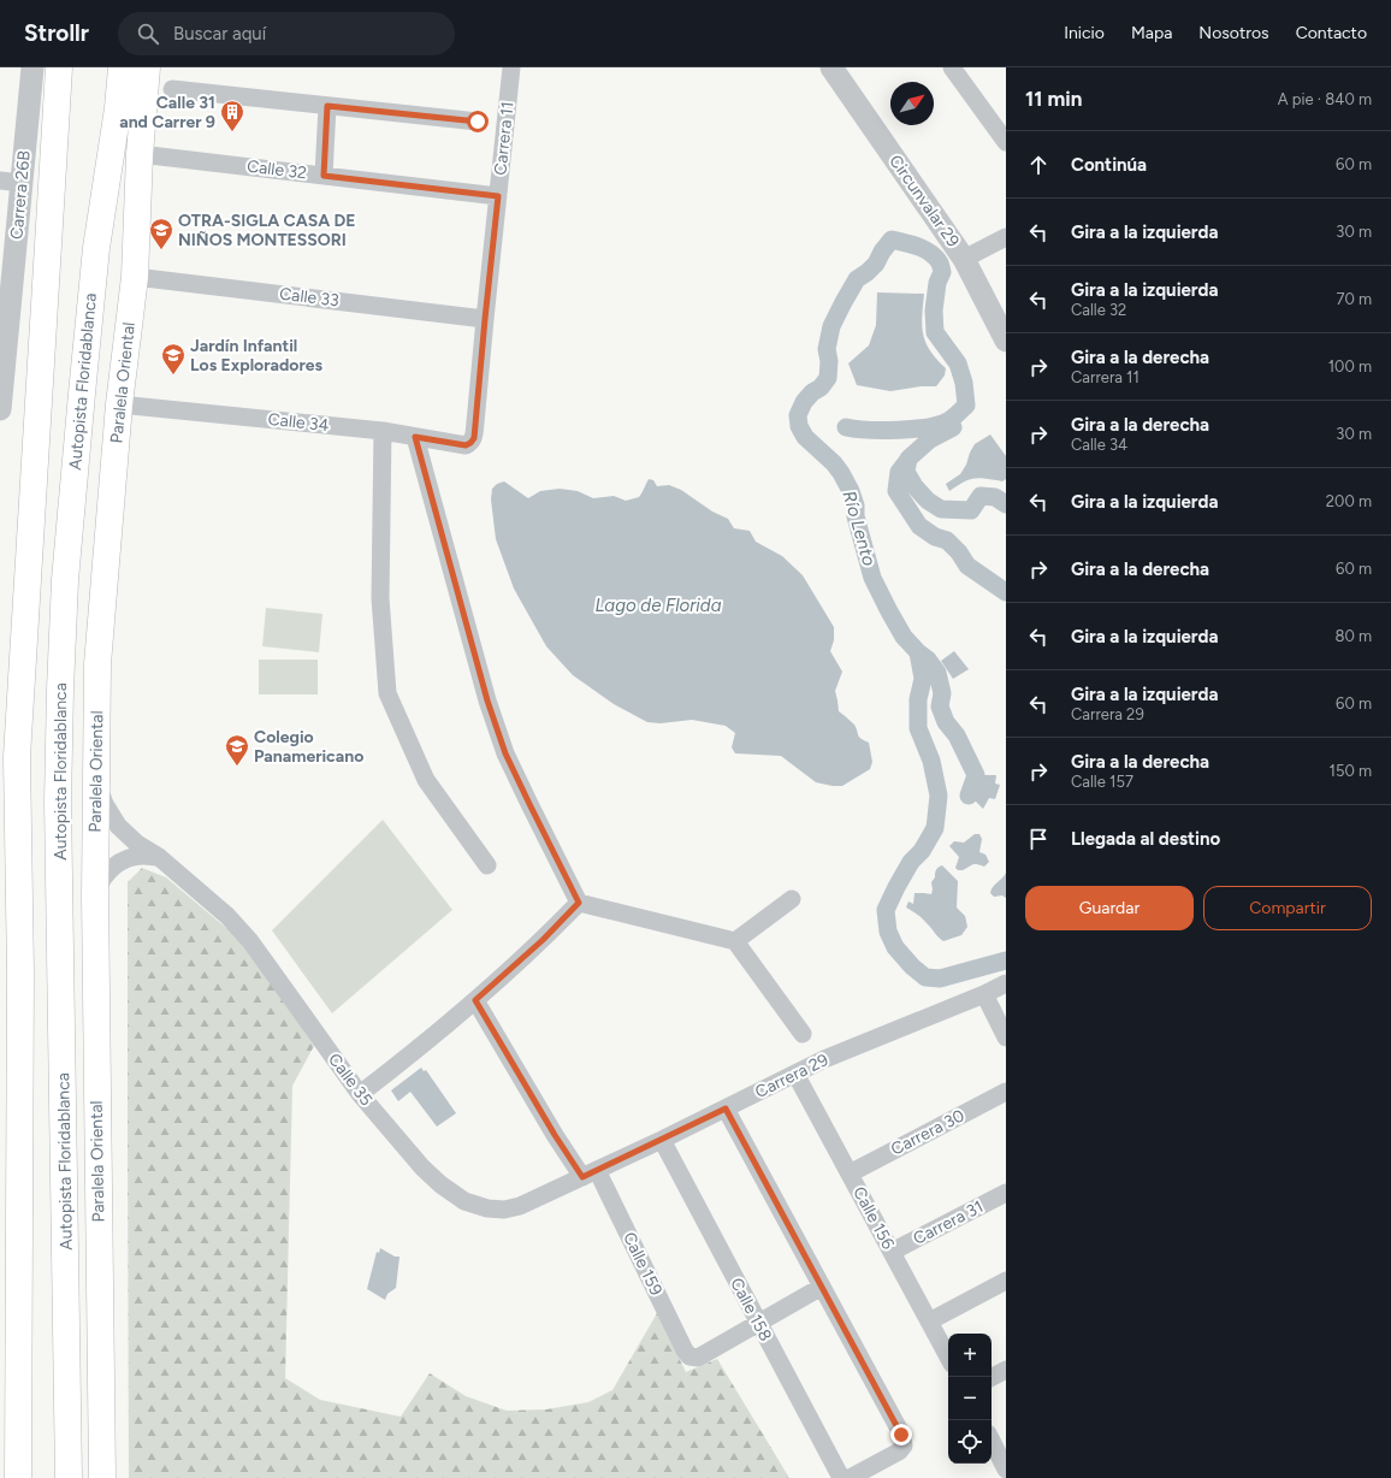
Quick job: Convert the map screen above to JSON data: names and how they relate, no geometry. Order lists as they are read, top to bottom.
{
  "streets": {
    "highway": ["Autopista Floridablanca", "Paralela Oriental"],
    "street": [
      "Carrera 11",
      "Calle 32",
      "Carrera 26B",
      "Circunvalar 29",
      "Calle 33",
      "Calle 34",
      "Carrera 29",
      "Calle 35",
      "Carrera 30",
      "Calle 156",
      "Carrera 31",
      "Calle 159",
      "Calle 158"
    ]
  },
  "crossings": [
    ["Carrera 11", "Calle 32"],
    ["Carrera 11", "Calle 33"],
    ["Carrera 11", "Calle 34"],
    ["Calle 32", "Paralela Oriental"],
    ["Calle 33", "Paralela Oriental"],
    ["Paralela Oriental", "Calle 34"],
    ["Paralela Oriental", "Calle 35"],
    ["Carrera 29", "Calle 35"],
    ["Carrera 29", "Calle 156"],
    ["Carrera 29", "Calle 159"],
    ["Carrera 29", "Calle 158"],
    ["Calle 35", "Calle 159"],
    ["Carrera 30", "Calle 156"],
    ["Calle 156", "Carrera 31"],
    ["Calle 159", "Calle 158"]
  ],
  "water": ["Río Lento", "Lago de Florida"],
  "places": {
    "building": ["Calle 31 and Carrer 9"],
    "school or university": ["OTRA-SIGLA CASA DE NIÑOS MONTESSORI", "Jardín Infantil Los Exploradores", "Colegio Panamericano"]
  },
  "north": "top right",
  "page": {
    "header": "Strollr",
    "search": "Buscar aquí",
    "nav": [
      "Inicio",
      "Mapa",
      "Nosotros",
      "Contacto"
    ],
    "heading": ["11 min", "A pie · 840 m"],
    "list": [
      ["Continúa", "60 m"],
      ["Gira a la izquierda", "30 m"],
      ["Gira a la izquierda", "Calle 32", "70 m"],
      ["Gira a la derecha", "Carrera 11", "100 m"],
      ["Gira a la derecha", "Calle 34", "30 m"],
      ["Gira a la izquierda", "200 m"],
      ["Gira a la derecha", "60 m"],
      ["Gira a la izquierda", "80 m"],
      ["Gira a la izquierda", "Carrera 29", "60 m"],
      ["Gira a la derecha", "Calle 157", "150 m"],
      "Llegada al destino"
    ],
    "buttons": ["Guardar", "Compartir"],
    "map_buttons": ["+", "−"]
  }
}
